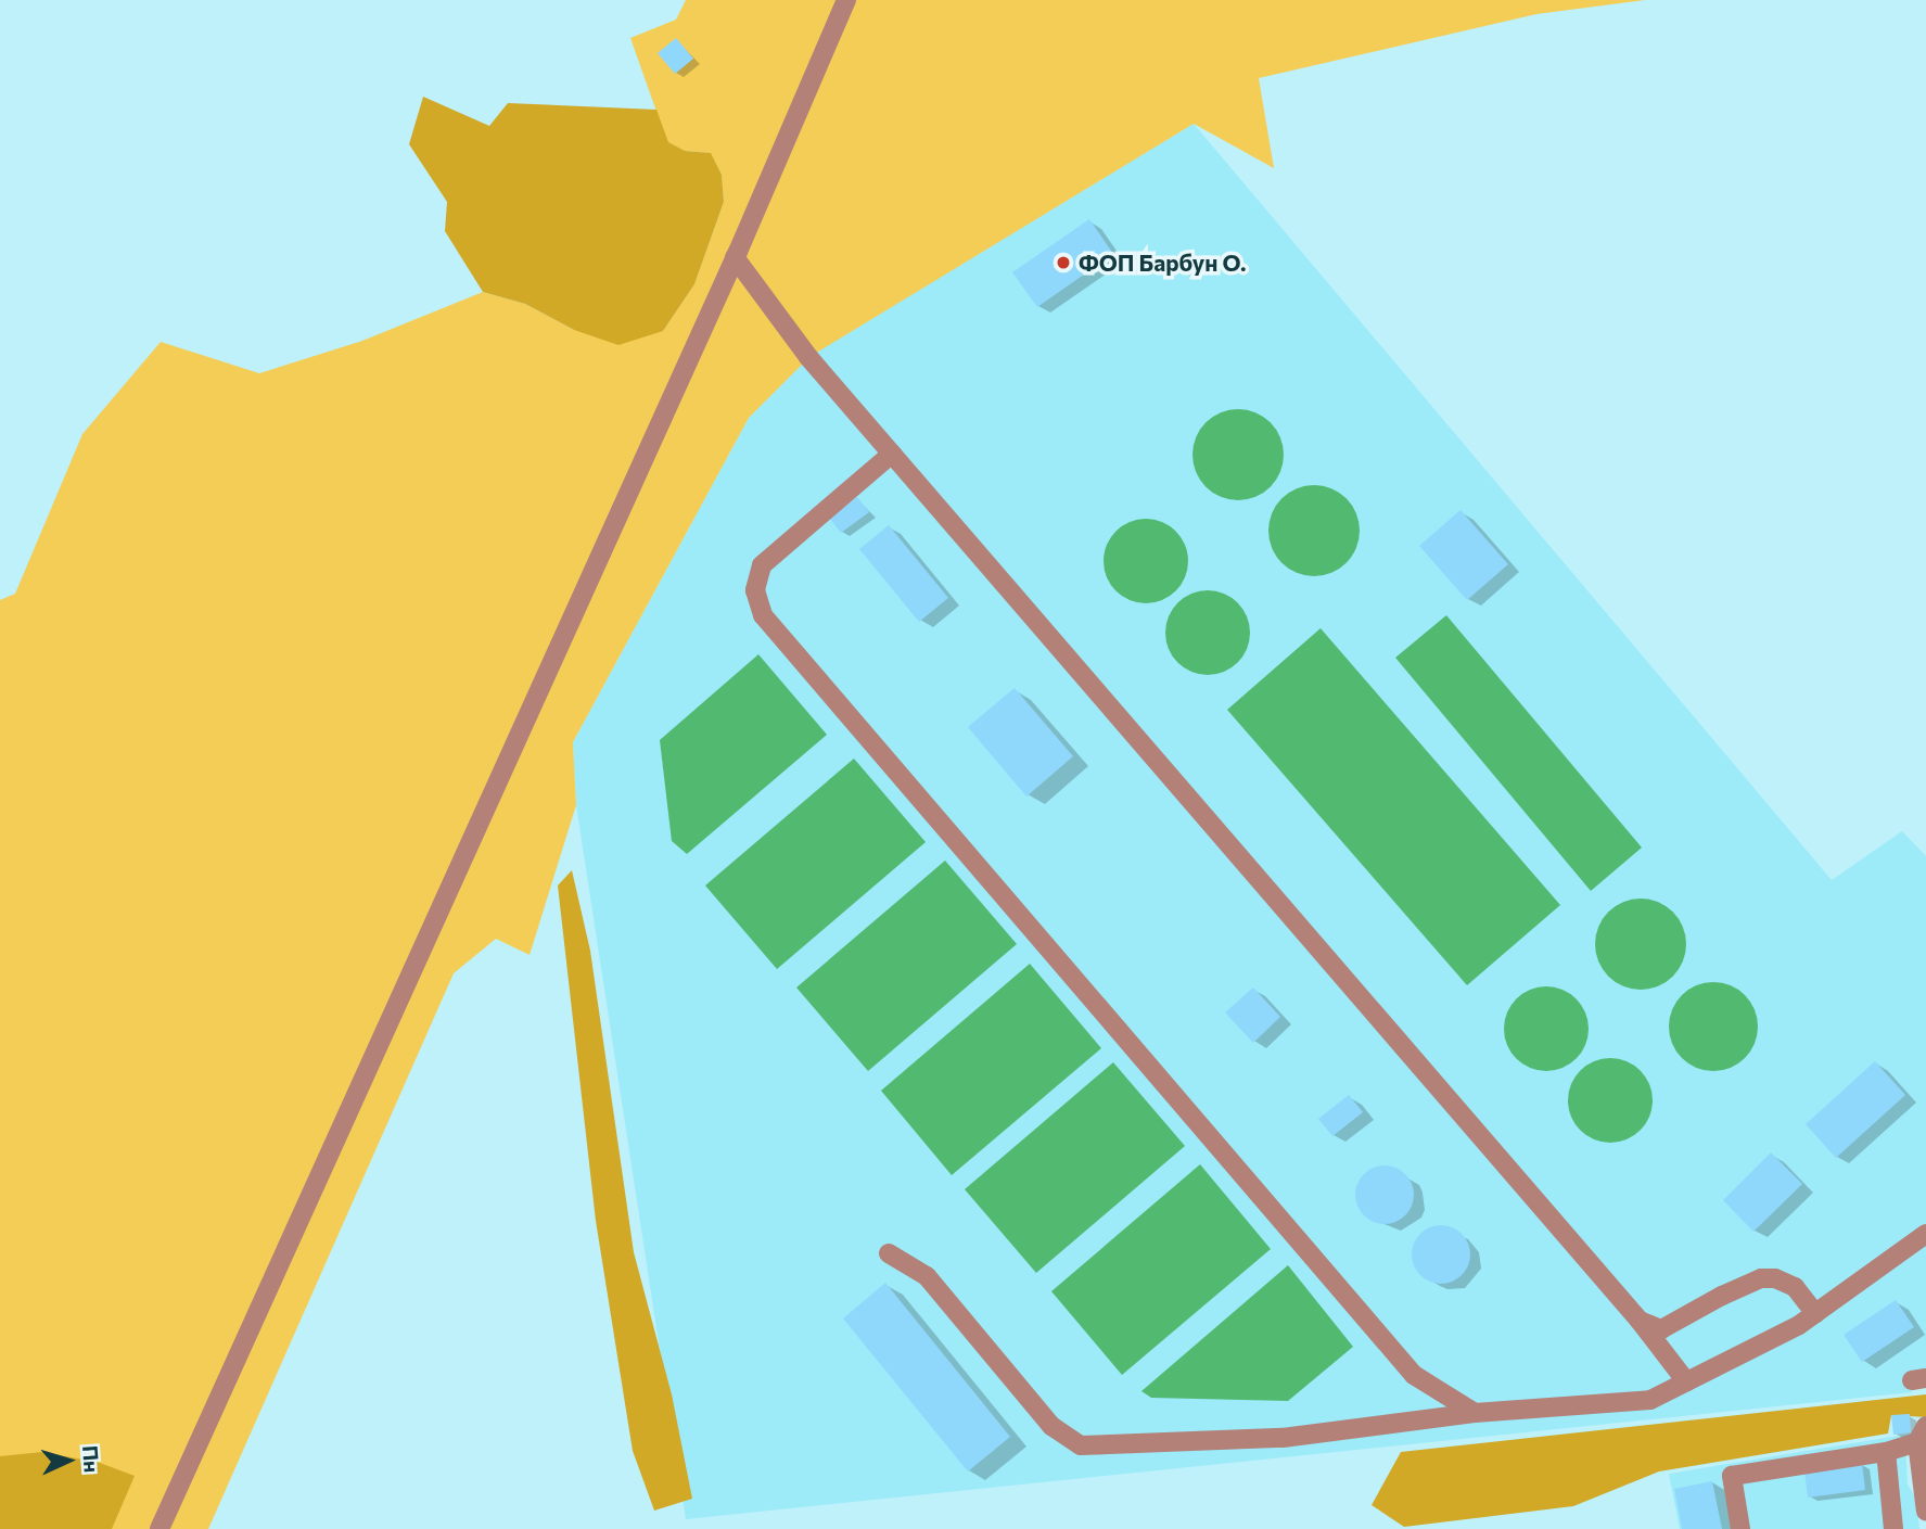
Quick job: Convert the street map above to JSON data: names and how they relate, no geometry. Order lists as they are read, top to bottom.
{
  "places": ["ФОП Барбун О."],
  "north": "right"
}
